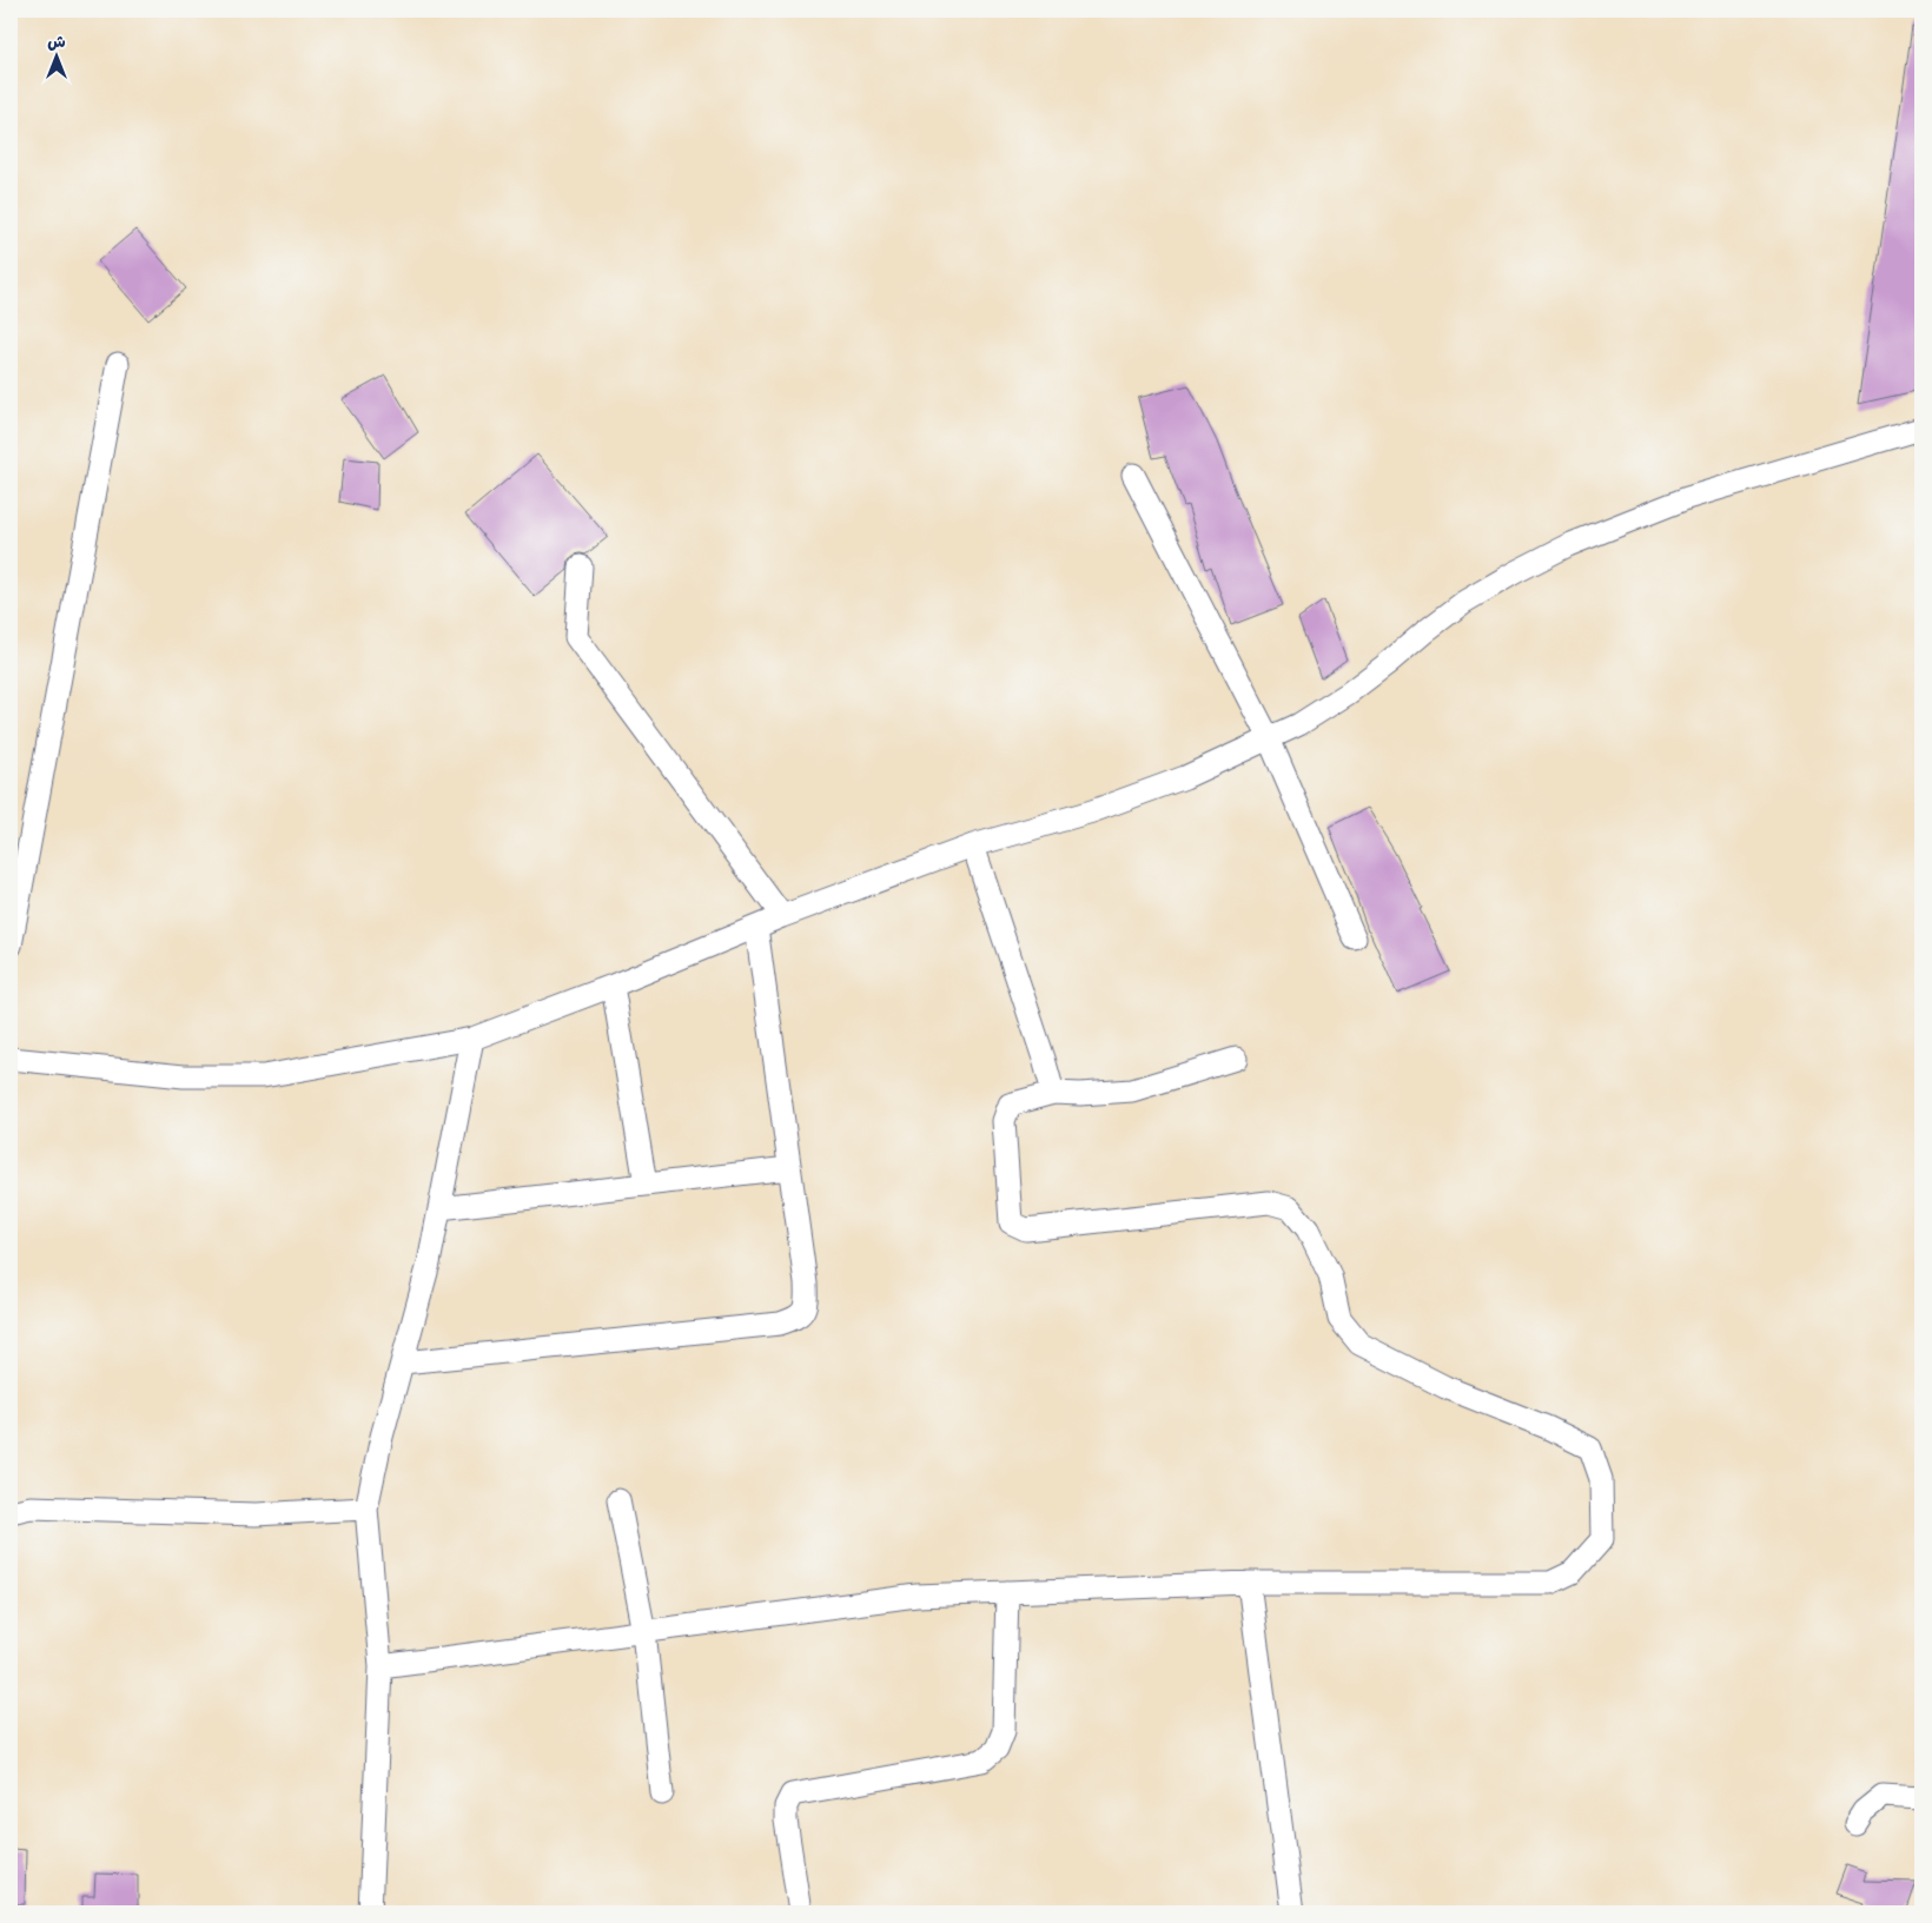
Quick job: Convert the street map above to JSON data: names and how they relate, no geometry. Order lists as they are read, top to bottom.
{
  "north": "top"
}
